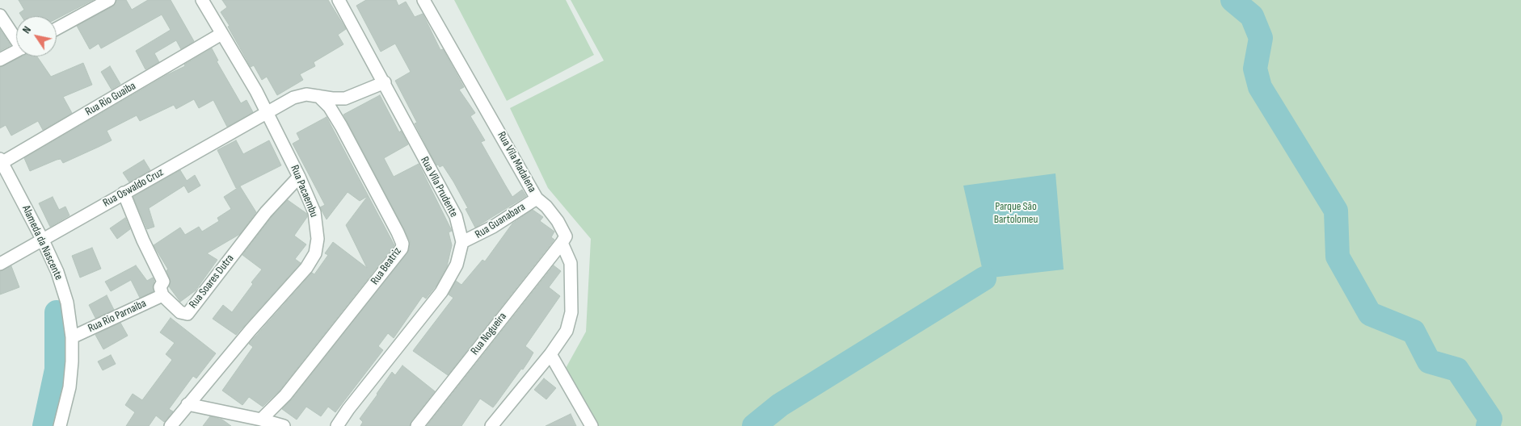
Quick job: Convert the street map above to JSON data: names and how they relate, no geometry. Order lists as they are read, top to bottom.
{
  "streets": {
    "street": [
      "Rua Rio Guaiba",
      "Rua Vila Madalena",
      "Rua Vila Prudente",
      "Rua Oswaldo Cruz",
      "Rua Pacaembu",
      "Rua Guanabara",
      "Alameda da Nascente",
      "Rua Beatriz",
      "Rua Soares Dutra",
      "Rua Rio Parnaiba",
      "Rua Nogueira"
    ]
  },
  "crossings": [
    ["Rua Rio Guaiba", "Rua Pacaembu"],
    ["Rua Rio Guaiba", "Alameda da Nascente"],
    ["Rua Vila Madalena", "Rua Guanabara"],
    ["Rua Vila Madalena", "Rua Nogueira"],
    ["Rua Vila Prudente", "Rua Guanabara"],
    ["Rua Oswaldo Cruz", "Rua Pacaembu"],
    ["Rua Oswaldo Cruz", "Alameda da Nascente"],
    ["Rua Pacaembu", "Rua Soares Dutra"],
    ["Alameda da Nascente", "Rua Rio Parnaiba"],
    ["Rua Soares Dutra", "Rua Rio Parnaiba"]
  ],
  "parks": ["Parque São Bartolomeu"],
  "north": "top left"
}
